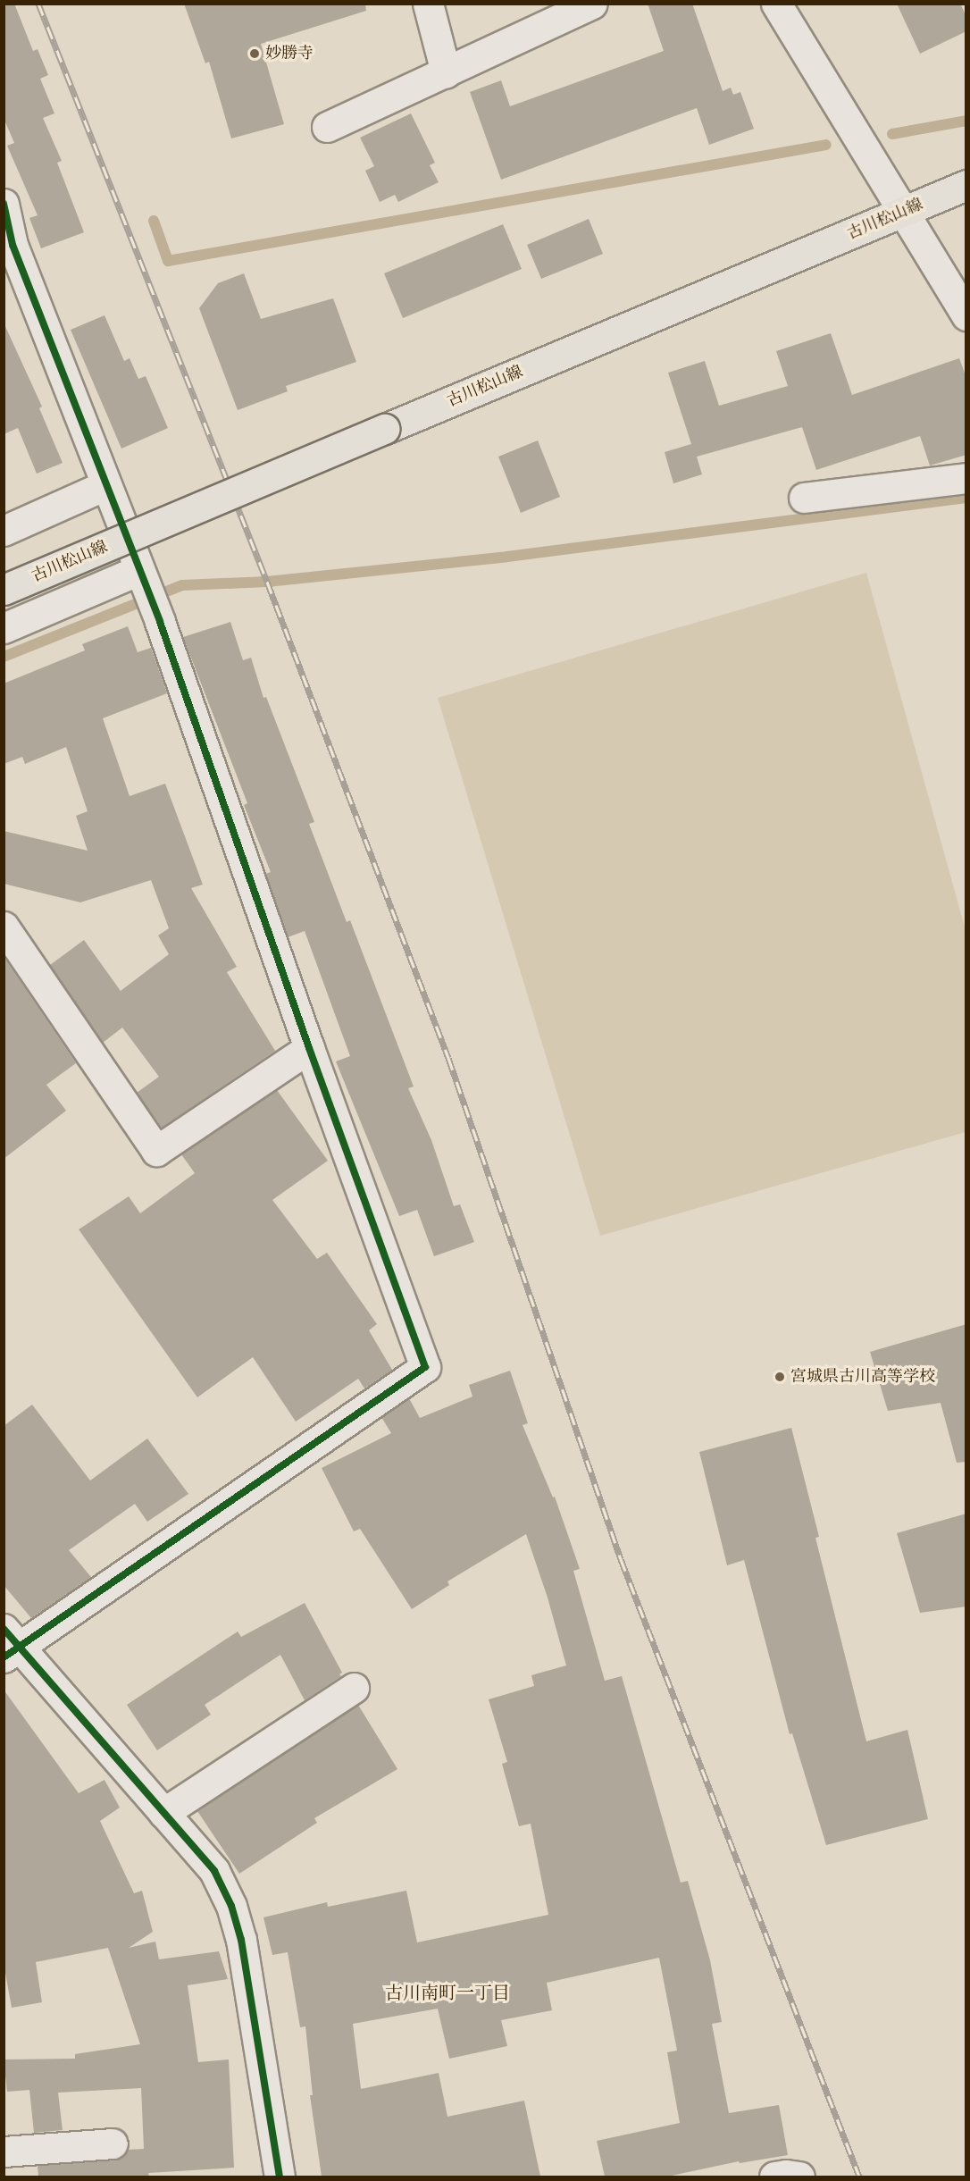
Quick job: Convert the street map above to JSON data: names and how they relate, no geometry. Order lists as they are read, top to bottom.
{
  "streets": {
    "main road": ["古川松山線"]
  },
  "districts": ["古川南町一丁目"],
  "places": ["妙勝寺", "宮城県古川高等学校"]
}
